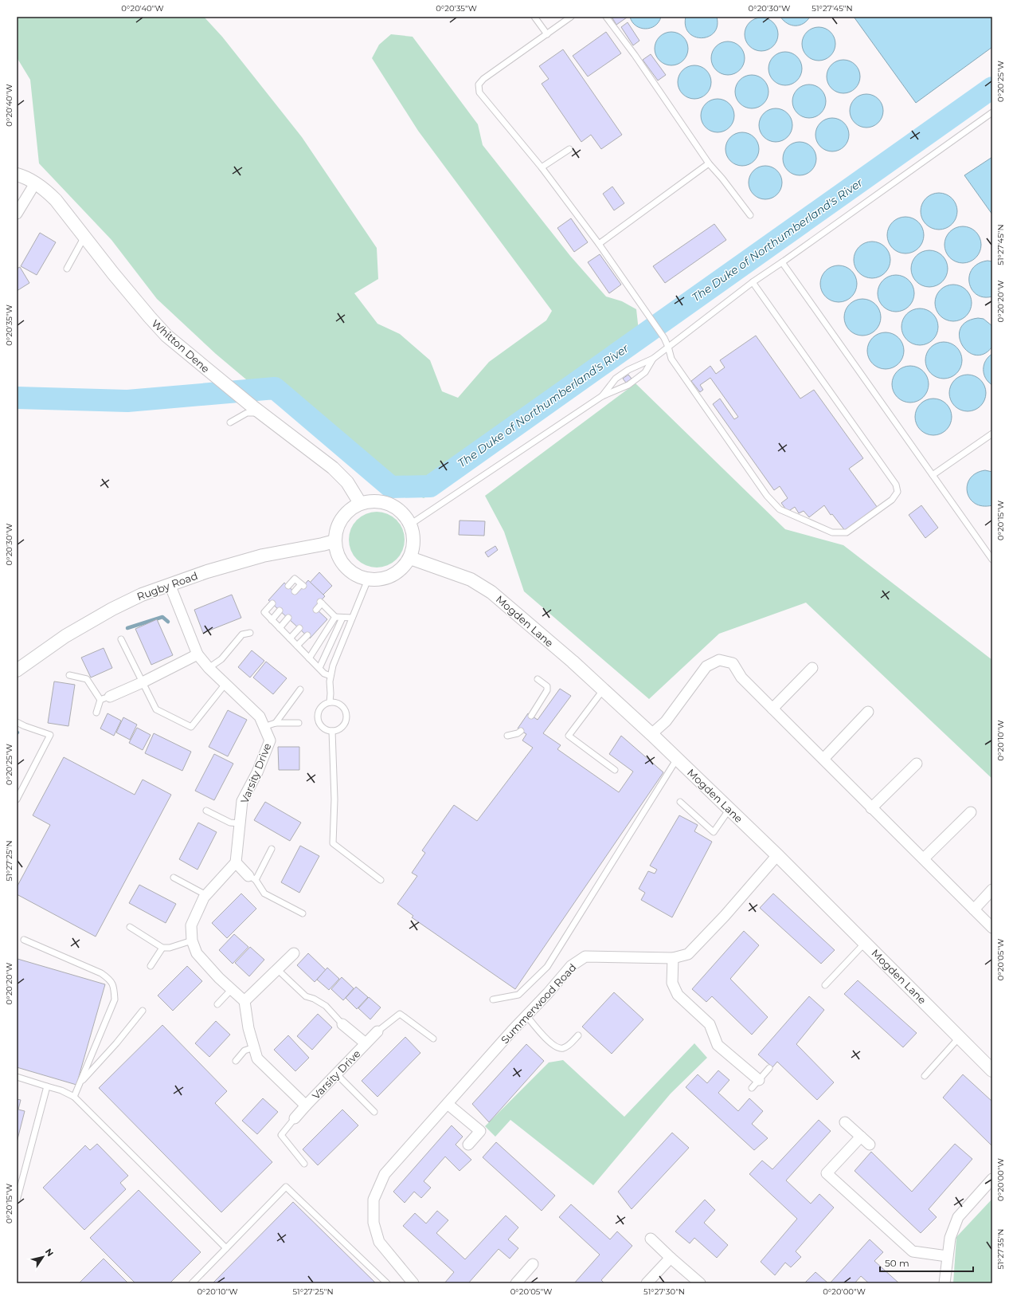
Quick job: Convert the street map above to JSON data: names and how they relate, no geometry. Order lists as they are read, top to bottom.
{
  "streets": {
    "street": [
      "Whitton Dene",
      "Rugby Road",
      "Mogden Lane",
      "Varsity Drive",
      "Summerwood Road"
    ]
  },
  "crossings": [
    ["Whitton Dene", "Rugby Road"],
    ["Whitton Dene", "Mogden Lane"],
    ["Rugby Road", "Mogden Lane"],
    ["Rugby Road", "Varsity Drive"],
    ["Mogden Lane", "Summerwood Road"]
  ],
  "water": ["The Duke of Northumberland's River"],
  "scale_bar": "50 m",
  "north": "top right",
  "coordinates": [
    "0°20'40\"W",
    "0°20'35\"W",
    "0°20'30\"W",
    "51°27'45\"N",
    "0°20'25\"W",
    "0°20'20\"W",
    "0°20'15\"W",
    "0°20'10\"W",
    "51°27'25\"N",
    "0°20'05\"W",
    "0°20'00\"W",
    "51°27'35\"N",
    "51°27'30\"N"
  ]
}
